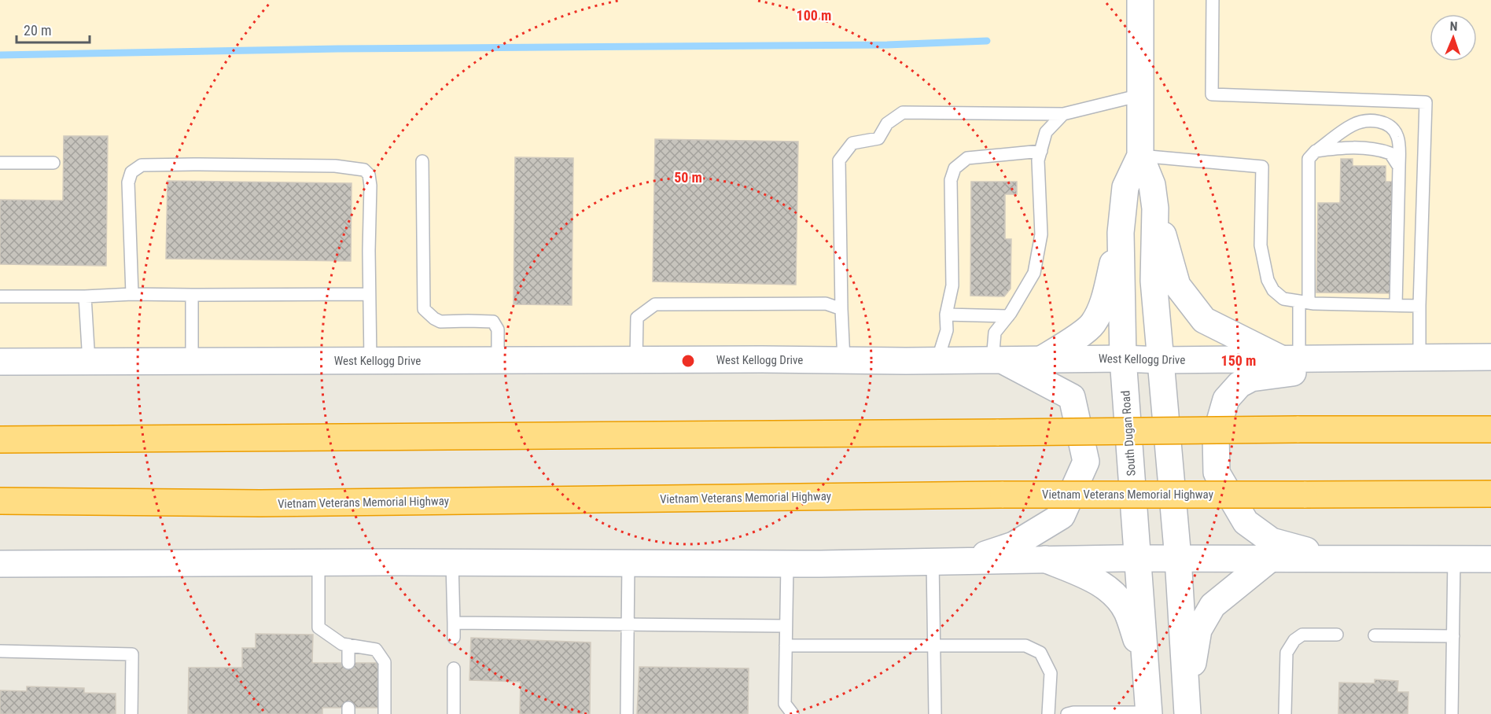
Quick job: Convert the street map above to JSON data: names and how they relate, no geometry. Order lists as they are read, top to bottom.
{
  "streets": {
    "highway": ["Vietnam Veterans Memorial Highway"],
    "main road": ["West Kellogg Drive", "South Dugan Road"]
  },
  "crossings": [
    ["West Kellogg Drive", "South Dugan Road"]
  ],
  "scale_bar": "20 m",
  "north": "top",
  "rings": ["100 m", "50 m", "150 m"]
}
